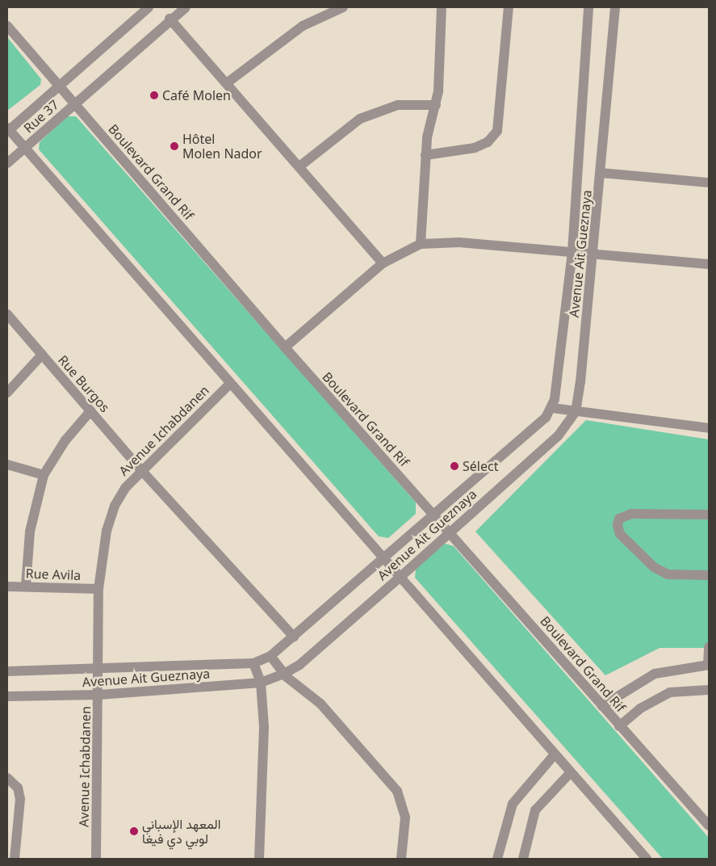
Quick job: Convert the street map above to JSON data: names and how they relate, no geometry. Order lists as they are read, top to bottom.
{
  "streets": {
    "street": [
      "Rue 37",
      "Boulevard Grand Rif",
      "Avenue Ait Gueznaya",
      "Rue Burgos",
      "Avenue Ichabdanen",
      "Rue Avila"
    ]
  },
  "crossings": [
    ["Rue 37", "Boulevard Grand Rif"],
    ["Boulevard Grand Rif", "Avenue Ait Gueznaya"],
    ["Avenue Ait Gueznaya", "Rue Burgos"],
    ["Avenue Ait Gueznaya", "Avenue Ichabdanen"],
    ["Rue Burgos", "Avenue Ichabdanen"],
    ["Avenue Ichabdanen", "Rue Avila"]
  ],
  "places": [
    "Café Molen",
    "Hôtel Molen Nador",
    "Sélect",
    "المعهد الإسباني لوبي دي فيغا"
  ]
}
